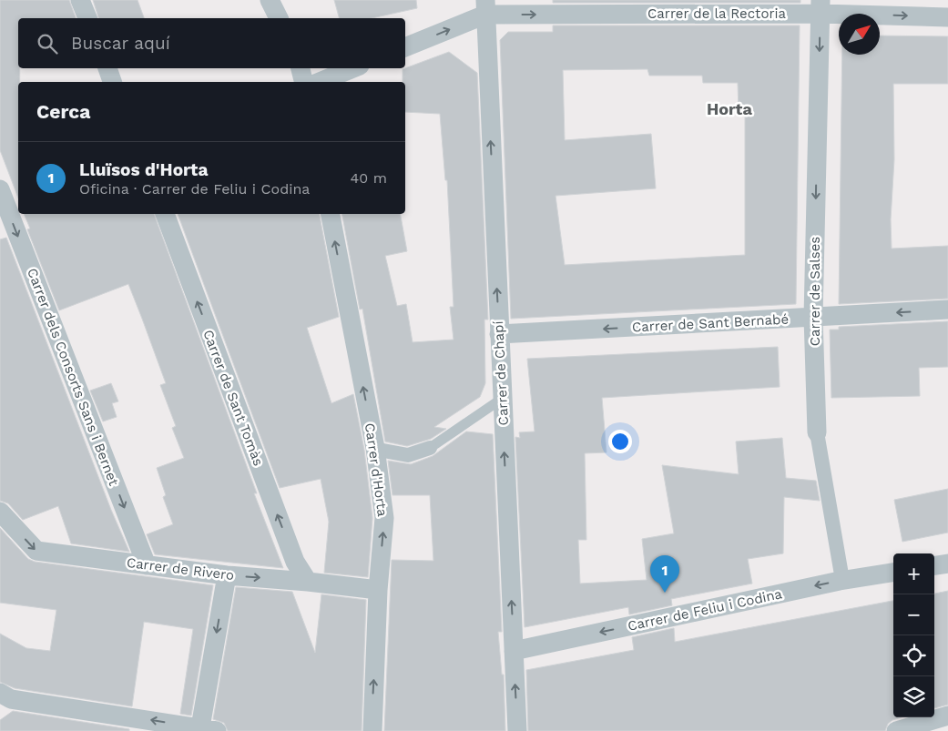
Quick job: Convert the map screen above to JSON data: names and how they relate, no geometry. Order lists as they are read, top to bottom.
{
  "streets": {
    "street": [
      "Carrer de la Rectoria",
      "Carrer de Salses",
      "Carrer de Sant Bernabé",
      "Carrer de Chapí",
      "Carrer dels Consorts Sans i Bernet",
      "Carrer de Sant Tomàs",
      "Carrer d'Horta",
      "Carrer de Rivero",
      "Carrer de Feliu i Codina"
    ]
  },
  "crossings": [
    ["Carrer de la Rectoria", "Carrer de Salses"],
    ["Carrer de la Rectoria", "Carrer de Chapí"],
    ["Carrer de Salses", "Carrer de Sant Bernabé"],
    ["Carrer de Salses", "Carrer de Feliu i Codina"],
    ["Carrer de Sant Bernabé", "Carrer de Chapí"],
    ["Carrer de Chapí", "Carrer de Feliu i Codina"],
    ["Carrer dels Consorts Sans i Bernet", "Carrer de Rivero"],
    ["Carrer de Sant Tomàs", "Carrer de Rivero"],
    ["Carrer d'Horta", "Carrer de Rivero"]
  ],
  "one_way": [
    "Carrer de la Rectoria",
    "Carrer de Salses",
    "Carrer de Sant Bernabé",
    "Carrer de Chapí",
    "Carrer dels Consorts Sans i Bernet",
    "Carrer de Sant Tomàs",
    "Carrer d'Horta",
    "Carrer de Feliu i Codina"
  ],
  "districts": ["Horta"],
  "north": "top right",
  "page": {
    "search": "Buscar aquí",
    "heading": "Cerca",
    "list": [
      {
        "mark": "1",
        "name": "Lluïsos d'Horta",
        "note": "Oficina · Carrer de Feliu i Codina",
        "value": "40 m"
      }
    ],
    "map_buttons": ["+", "−"],
    "pins": "1"
  }
}
